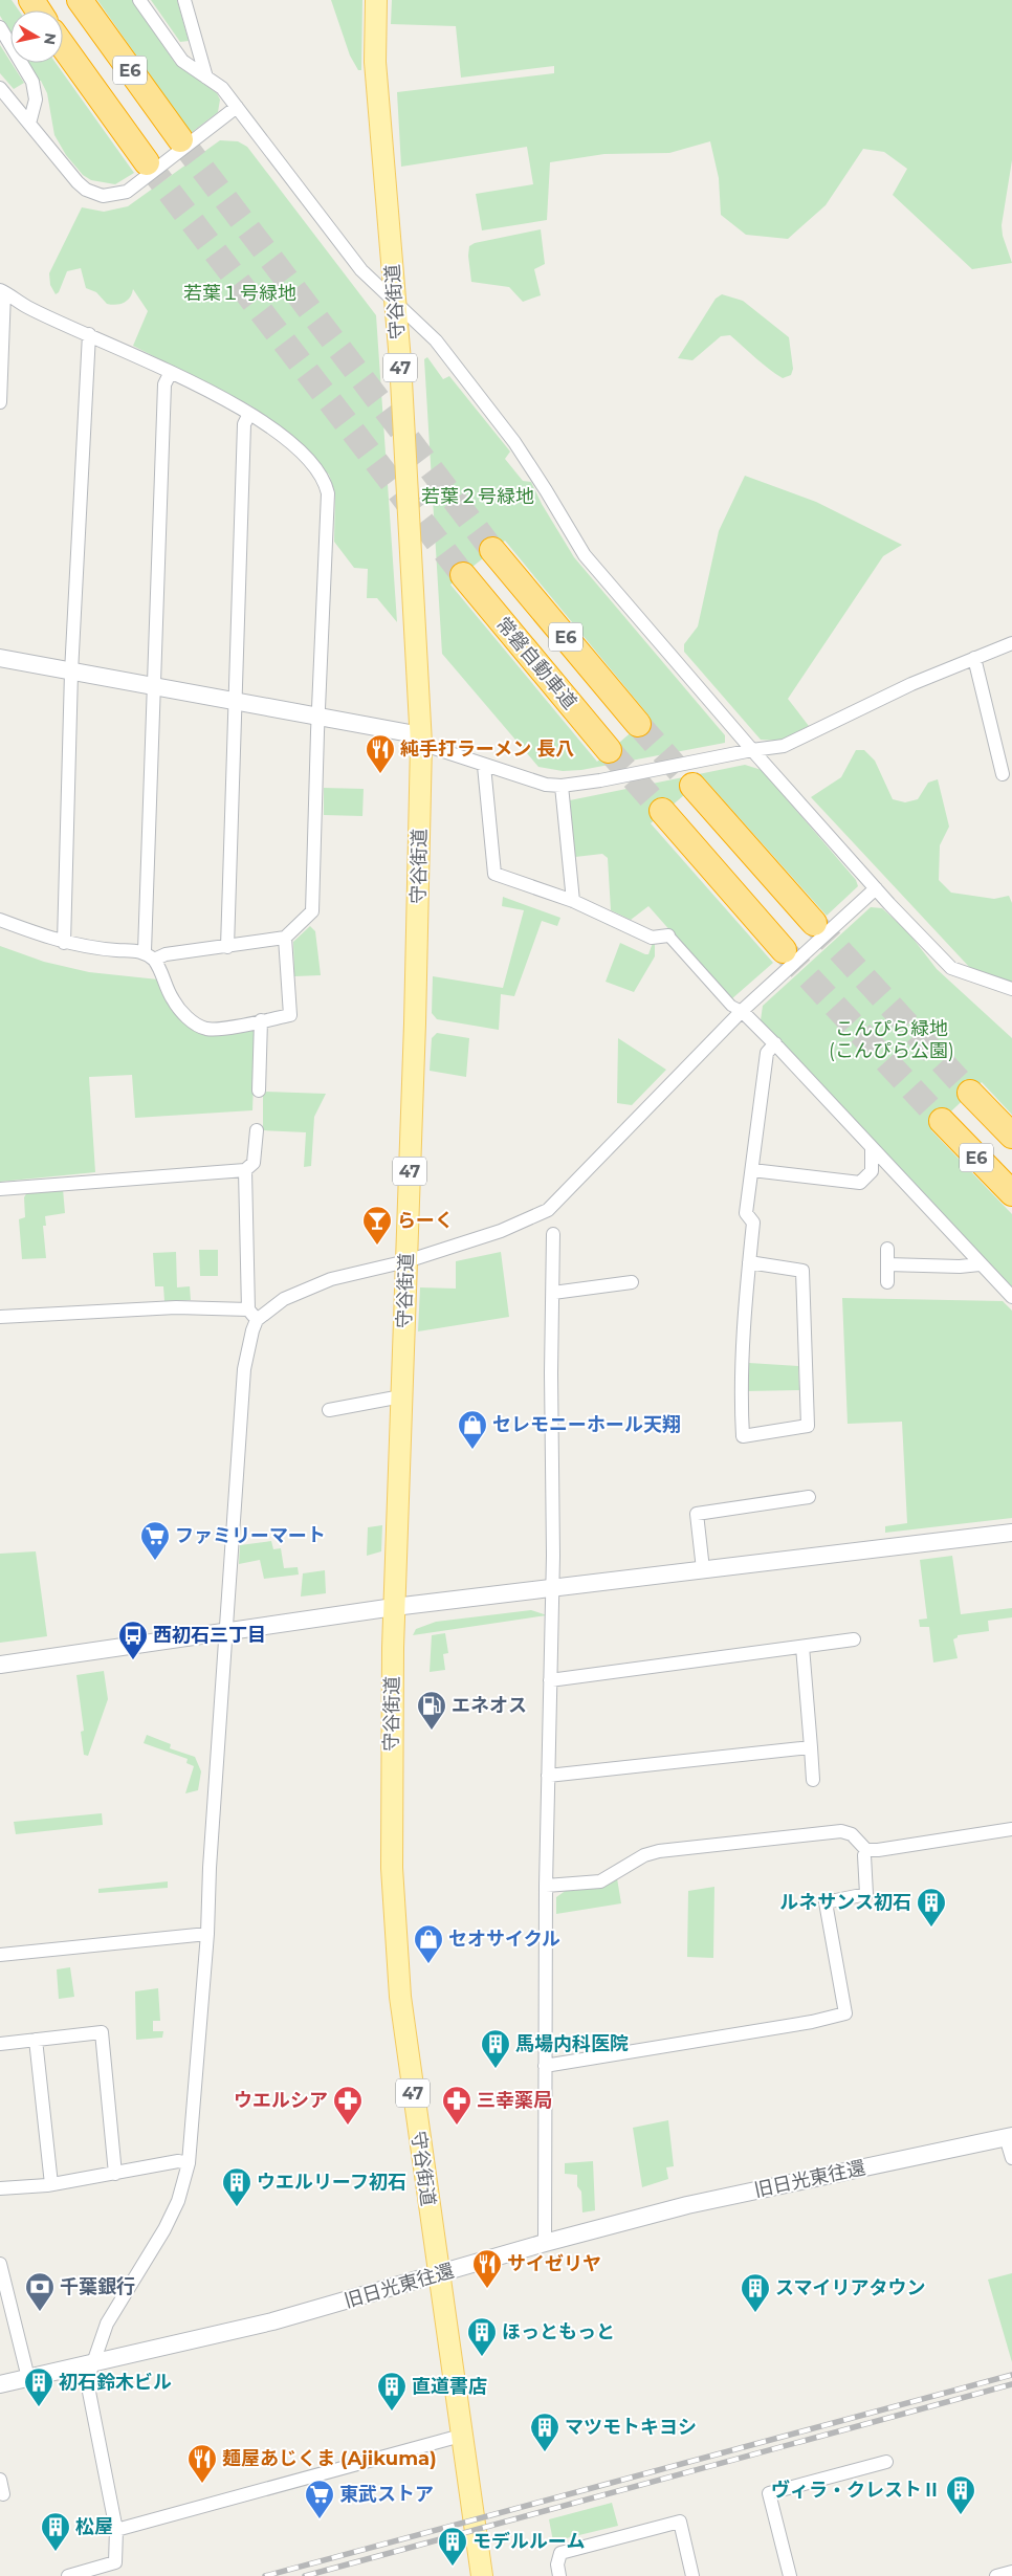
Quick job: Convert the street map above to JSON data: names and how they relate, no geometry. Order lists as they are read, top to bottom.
{
  "streets": {
    "highway": ["E6", "常磐自動車道"],
    "main road": ["守谷街道", "47"],
    "street": ["旧日光東往還"]
  },
  "crossings": [
    ["守谷街道", "旧日光東往還"]
  ],
  "parks": ["若葉１号緑地", "若葉２号緑地", "こんぴら緑地 (こんぴら公園)"],
  "places": {
    "restaurant": ["純手打ラーメン 長八", "サイゼリヤ", "麺屋あじくま (Ajikuma)"],
    "bar": ["らーく"],
    "shop": ["セレモニーホール天翔", "セオサイクル"],
    "supermarket": ["ファミリーマート", "東武ストア"],
    "bus stop": ["西初石三丁目"],
    "fuel station": ["エネオス"],
    "building": [
      "ルネサンス初石",
      "馬場内科医院",
      "ウエルリーフ初石",
      "スマイリアタウン",
      "ほっともっと",
      "初石鈴木ビル",
      "直道書店",
      "マツモトキヨシ",
      "ヴィラ・クレストⅡ",
      "松屋",
      "モデルルーム"
    ],
    "pharmacy": ["ウエルシア", "三幸薬局"],
    "bank": ["千葉銀行"]
  },
  "north": "right"
}
